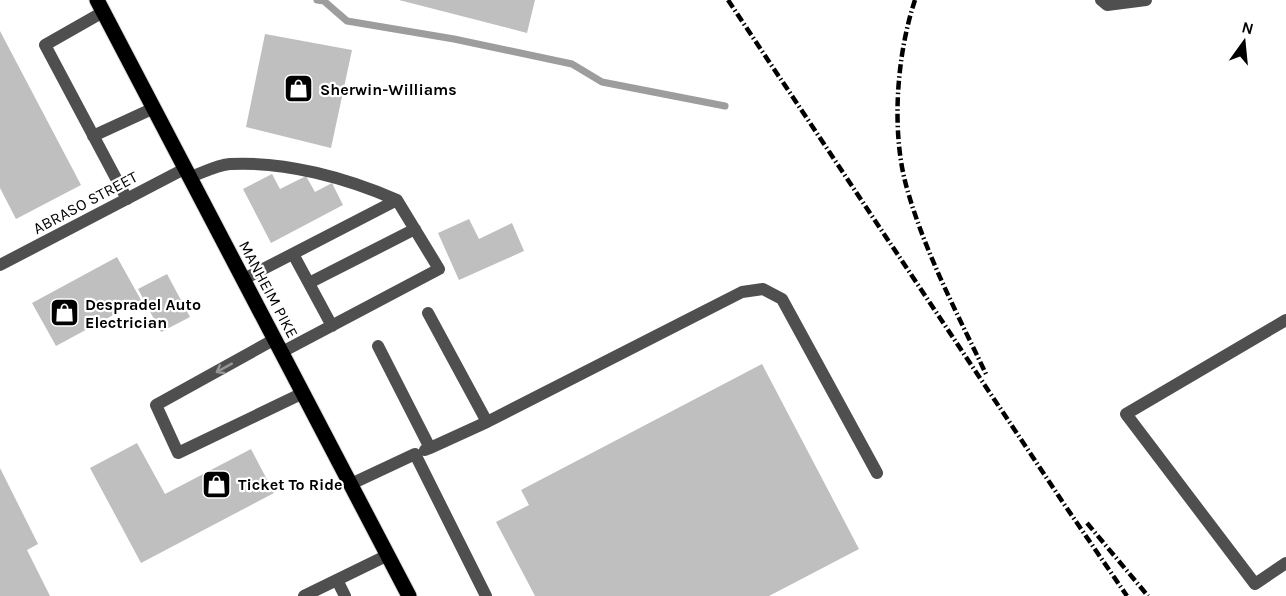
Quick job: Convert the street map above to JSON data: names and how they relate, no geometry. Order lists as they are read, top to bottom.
{
  "streets": {
    "main road": ["MANHEIM PIKE"],
    "street": ["ABRASO STREET"]
  },
  "crossings": [
    ["ABRASO STREET", "MANHEIM PIKE"]
  ],
  "places": {
    "shop": ["Sherwin-Williams", "Despradel Auto Electrician", "Ticket To Ride"]
  },
  "north": "top"
}
